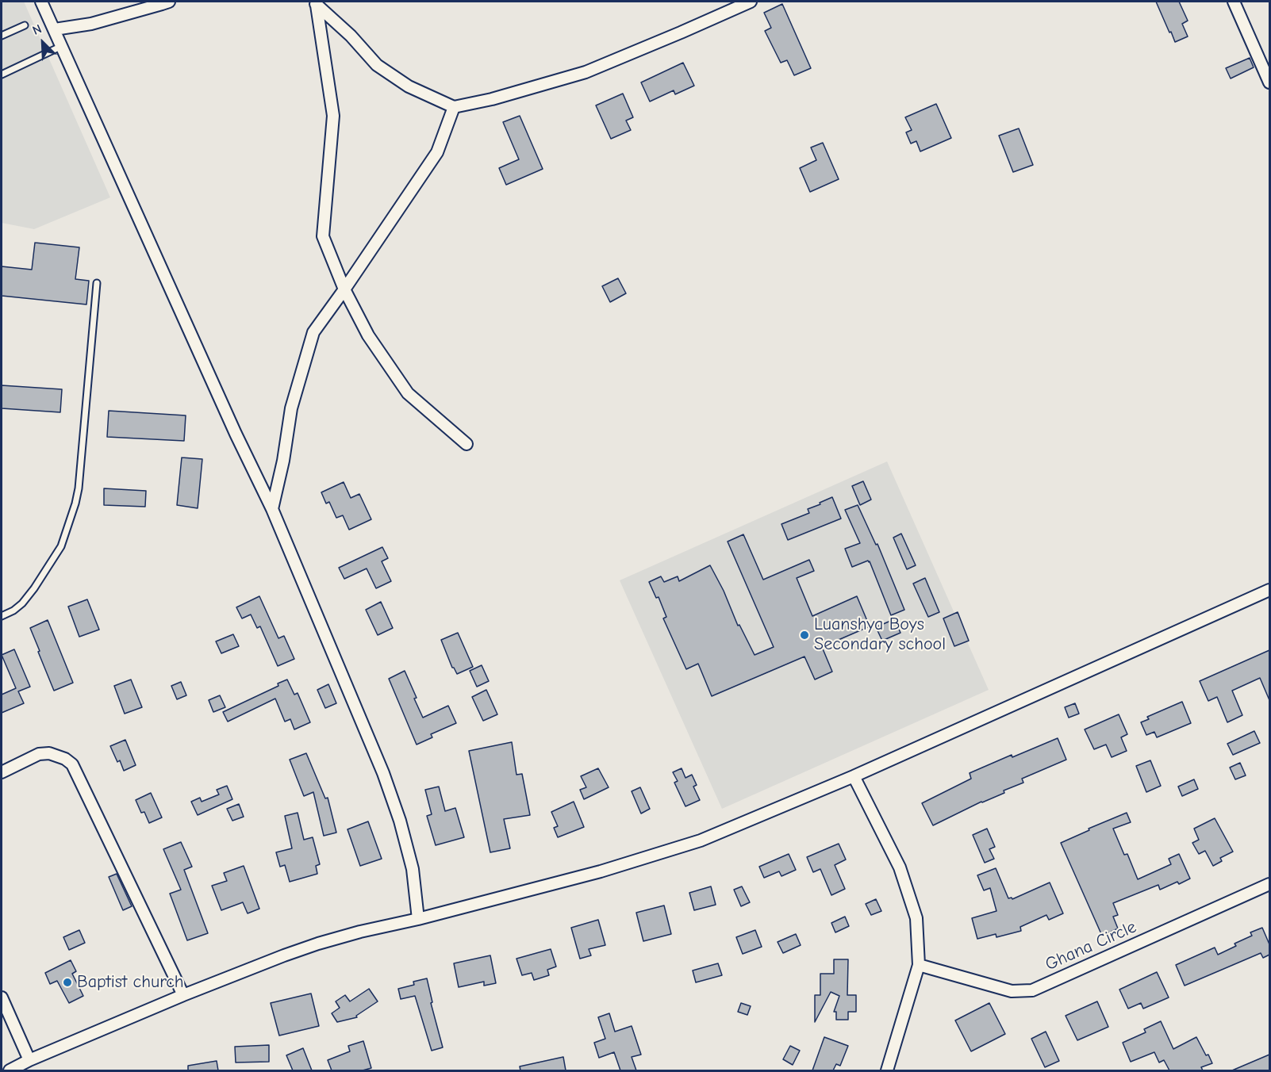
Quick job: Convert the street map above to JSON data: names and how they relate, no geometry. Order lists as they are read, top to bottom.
{
  "streets": {
    "street": ["Ghana Circle"]
  },
  "places": ["Luanshya Boys Secondary school", "Baptist church"],
  "north": "top left"
}
